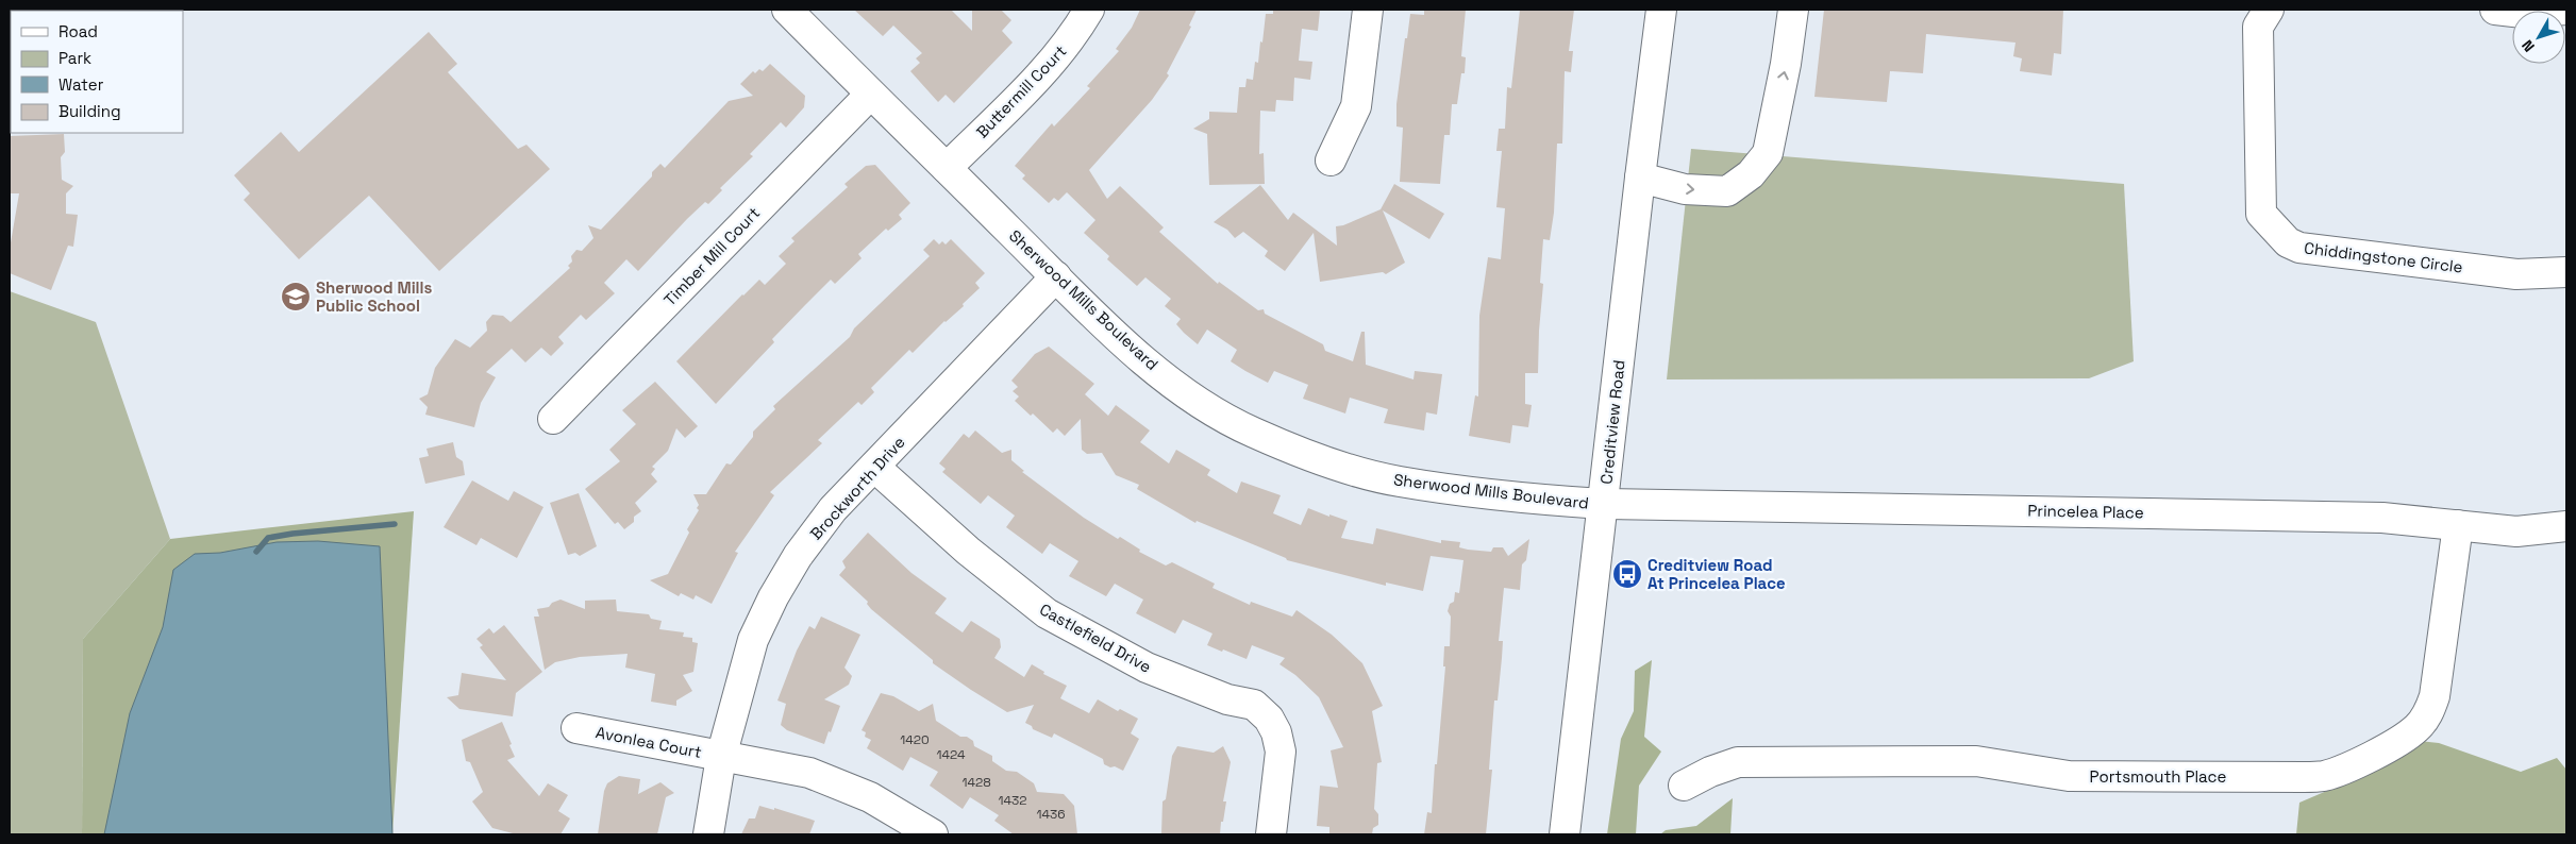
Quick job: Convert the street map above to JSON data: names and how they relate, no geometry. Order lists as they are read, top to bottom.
{
  "streets": {
    "street": [
      "Buttermill Court",
      "Timber Mill Court",
      "Chiddingstone Circle",
      "Sherwood Mills Boulevard",
      "Creditview Road",
      "Brockworth Drive",
      "Princelea Place",
      "Castlefield Drive",
      "Avonlea Court",
      "Portsmouth Place"
    ]
  },
  "crossings": [
    ["Buttermill Court", "Sherwood Mills Boulevard"],
    ["Timber Mill Court", "Sherwood Mills Boulevard"],
    ["Sherwood Mills Boulevard", "Creditview Road"],
    ["Sherwood Mills Boulevard", "Brockworth Drive"],
    ["Sherwood Mills Boulevard", "Princelea Place"],
    ["Creditview Road", "Princelea Place"],
    ["Brockworth Drive", "Castlefield Drive"],
    ["Brockworth Drive", "Avonlea Court"],
    ["Princelea Place", "Portsmouth Place"]
  ],
  "places": {
    "school or university": ["Sherwood Mills Public School"],
    "bus stop": ["Creditview Road At Princelea Place"]
  },
  "house_numbers": [
    "1420",
    "1424",
    "1428",
    "1432",
    "1436"
  ],
  "legend": [
    "Road",
    "Park",
    "Water",
    "Building"
  ],
  "north": "bottom left"
}
